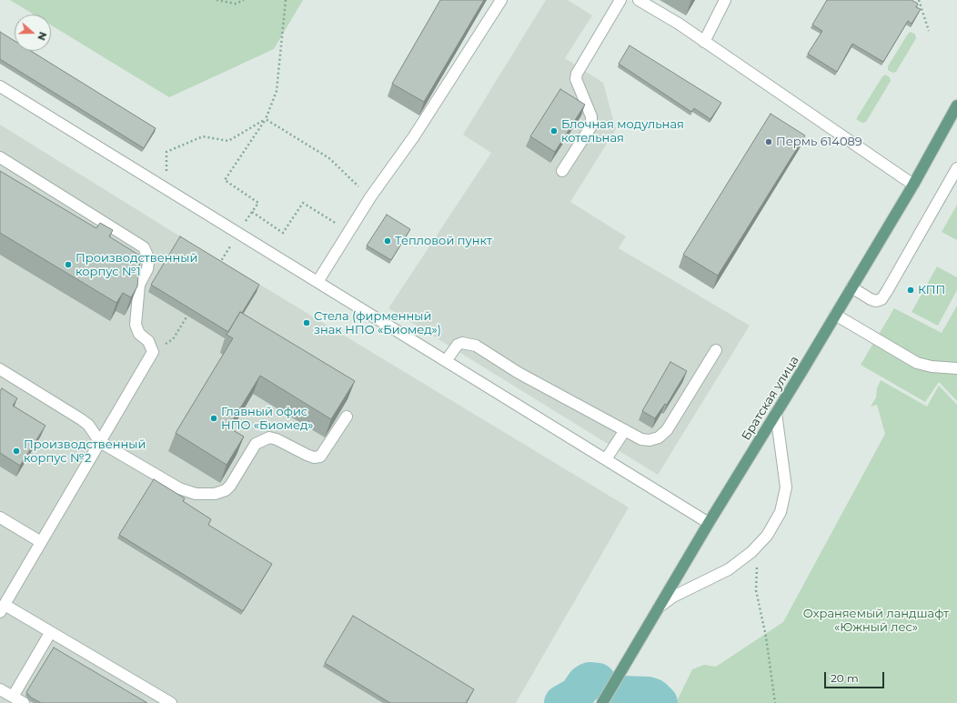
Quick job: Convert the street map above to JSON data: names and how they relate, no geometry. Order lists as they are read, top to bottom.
{
  "streets": {
    "main road": ["Братская улица"]
  },
  "parks": ["Охраняемый ландшафт «Южный лес»"],
  "places": [
    "Блочная модульная котельная",
    "Пермь 614089",
    "Тепловой пункт",
    "Производственный корпус №1",
    "КПП",
    "Стела (фирменный знак НПО «Биомед»)",
    "Главный офис НПО «Биомед»",
    "Производственный корпус №2"
  ],
  "scale_bar": "20 m",
  "north": "right"
}
